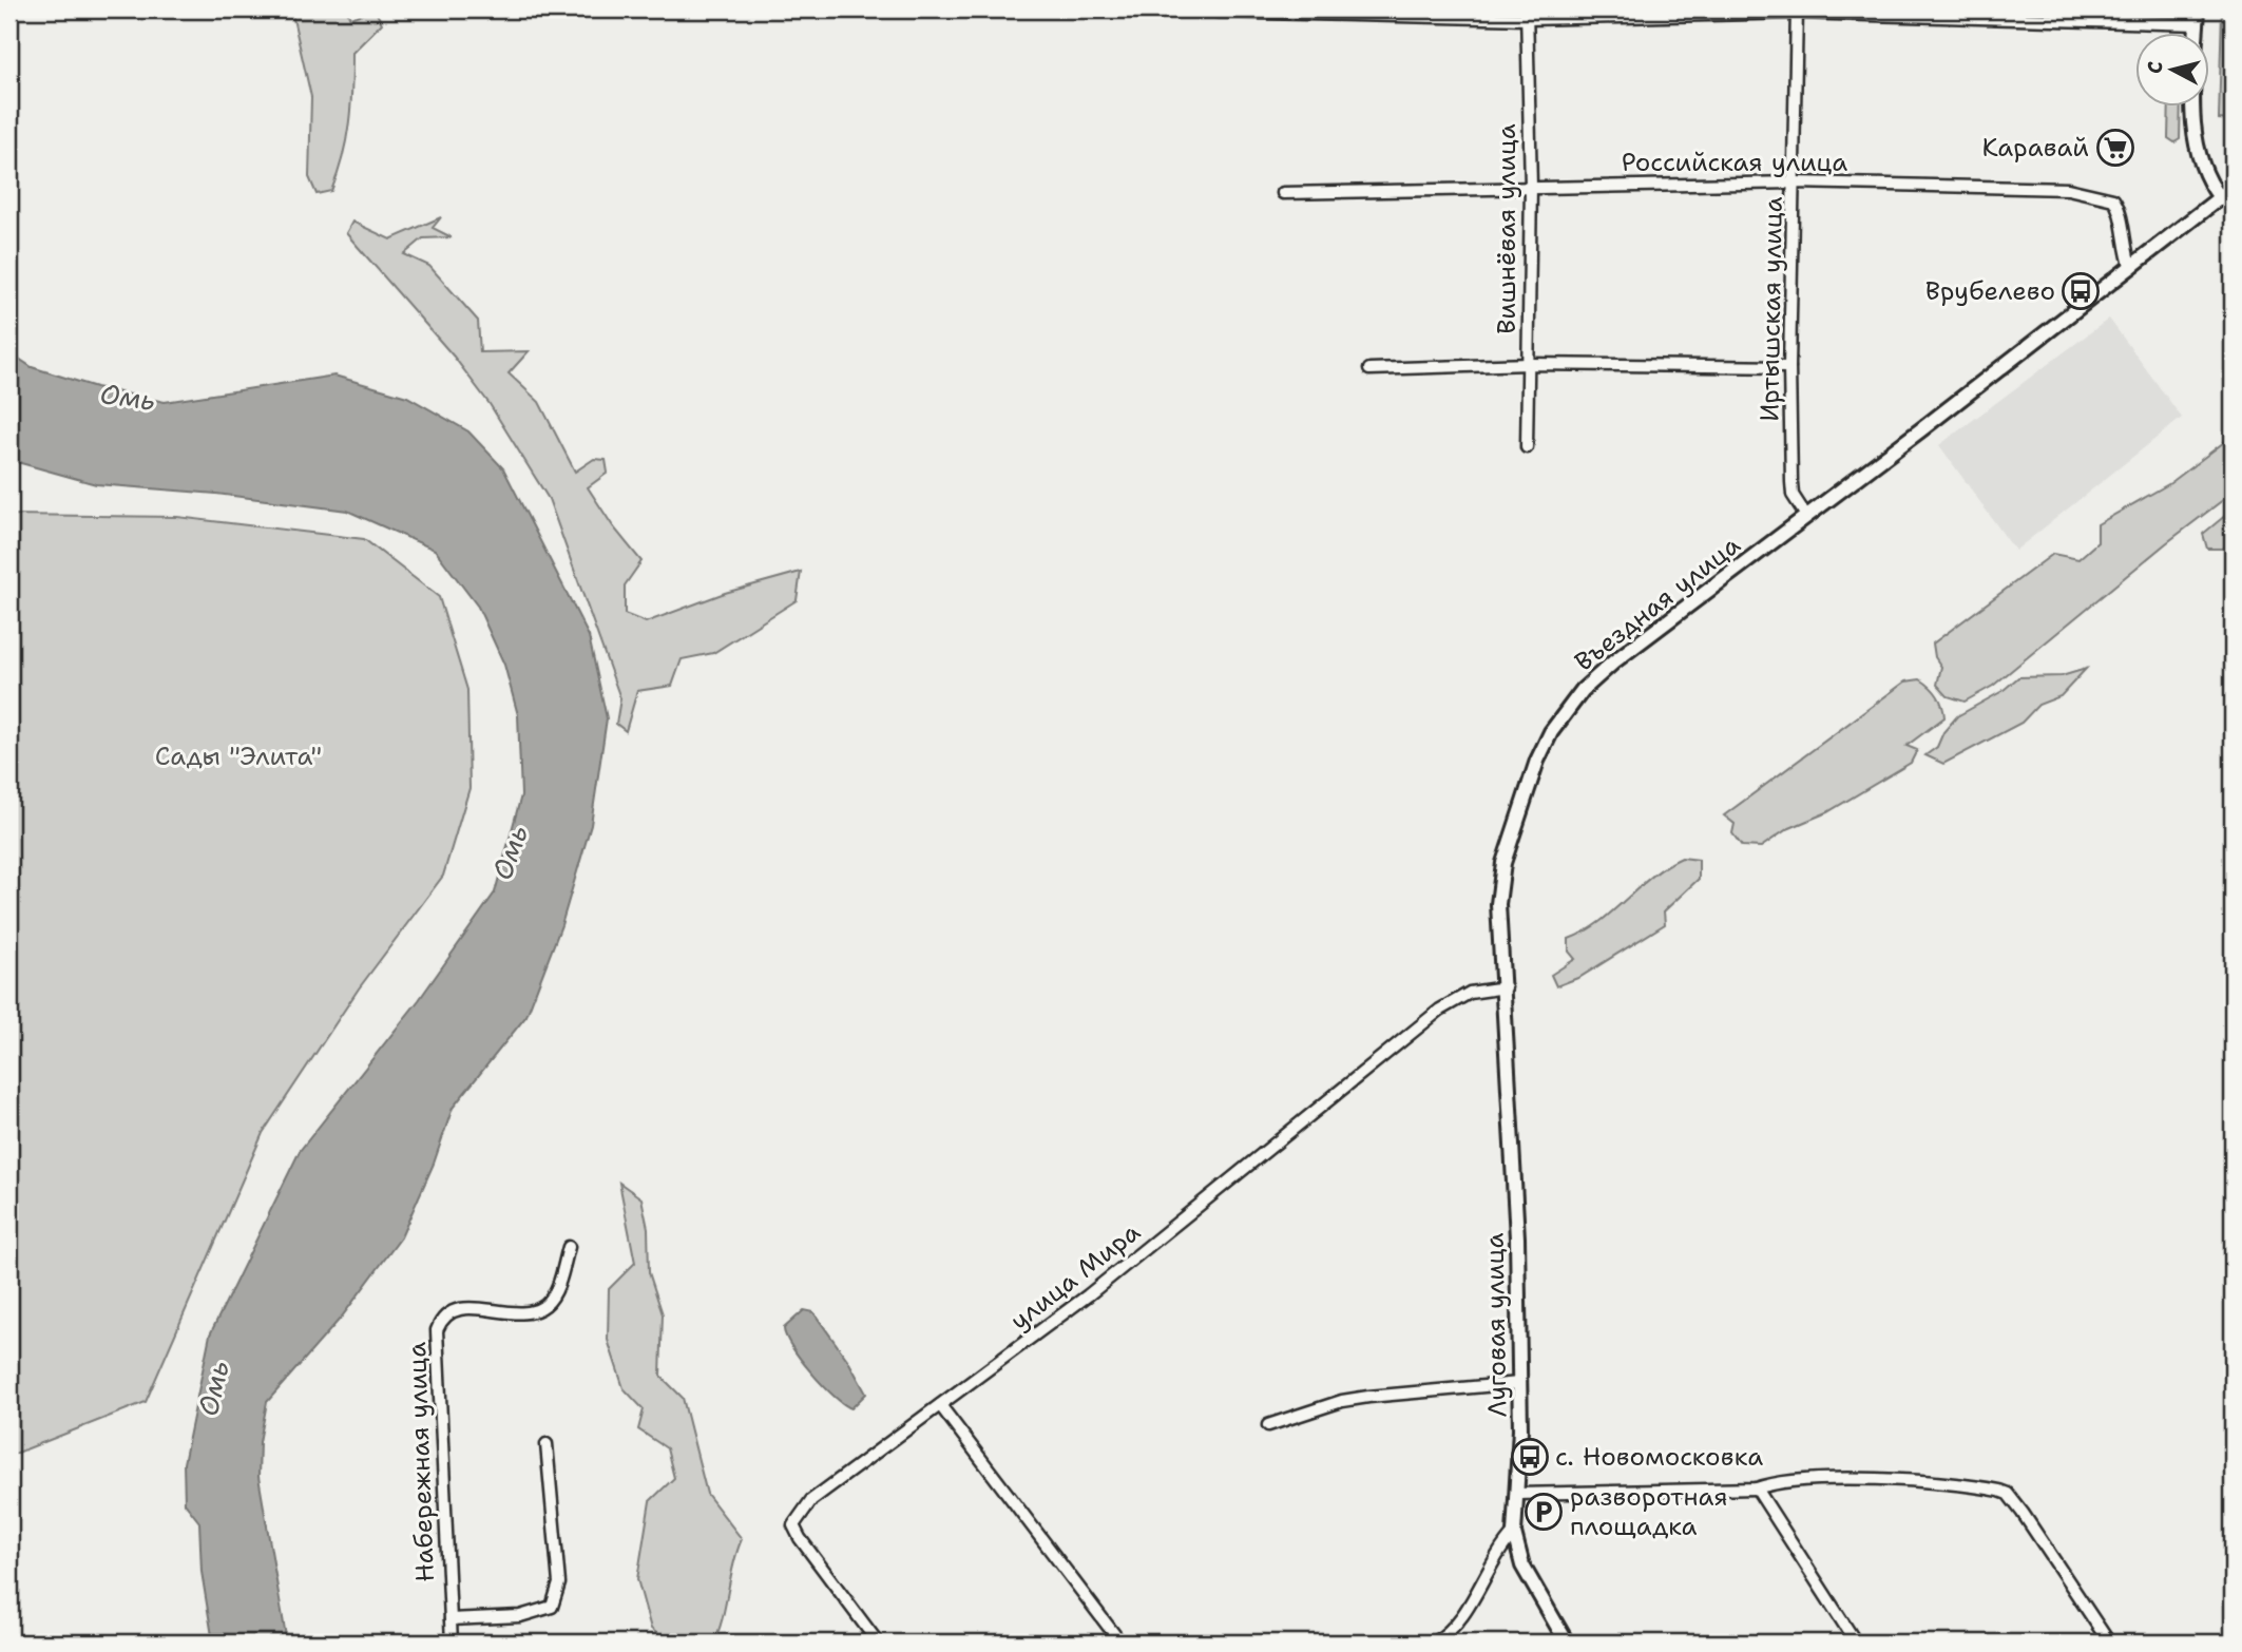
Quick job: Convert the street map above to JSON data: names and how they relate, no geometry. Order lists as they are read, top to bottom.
{
  "streets": {
    "street": [
      "Российская улица",
      "Вишнёвая улица",
      "Иртышская улица",
      "Въездная улица",
      "улица Мира",
      "Луговая улица",
      "Набережная улица"
    ]
  },
  "crossings": [
    ["Российская улица", "Вишнёвая улица"],
    ["Российская улица", "Иртышская улица"],
    ["Российская улица", "Въездная улица"],
    ["Иртышская улица", "Въездная улица"],
    ["Въездная улица", "улица Мира"],
    ["Въездная улица", "Луговая улица"],
    ["улица Мира", "Луговая улица"]
  ],
  "water": ["Омь"],
  "parks": ["Сады \"Элита\""],
  "places": {
    "supermarket": ["Каравай"],
    "bus stop": ["Врубелево", "с. Новомосковка"],
    "parking": ["разворотная площадка"]
  },
  "north": "left"
}
